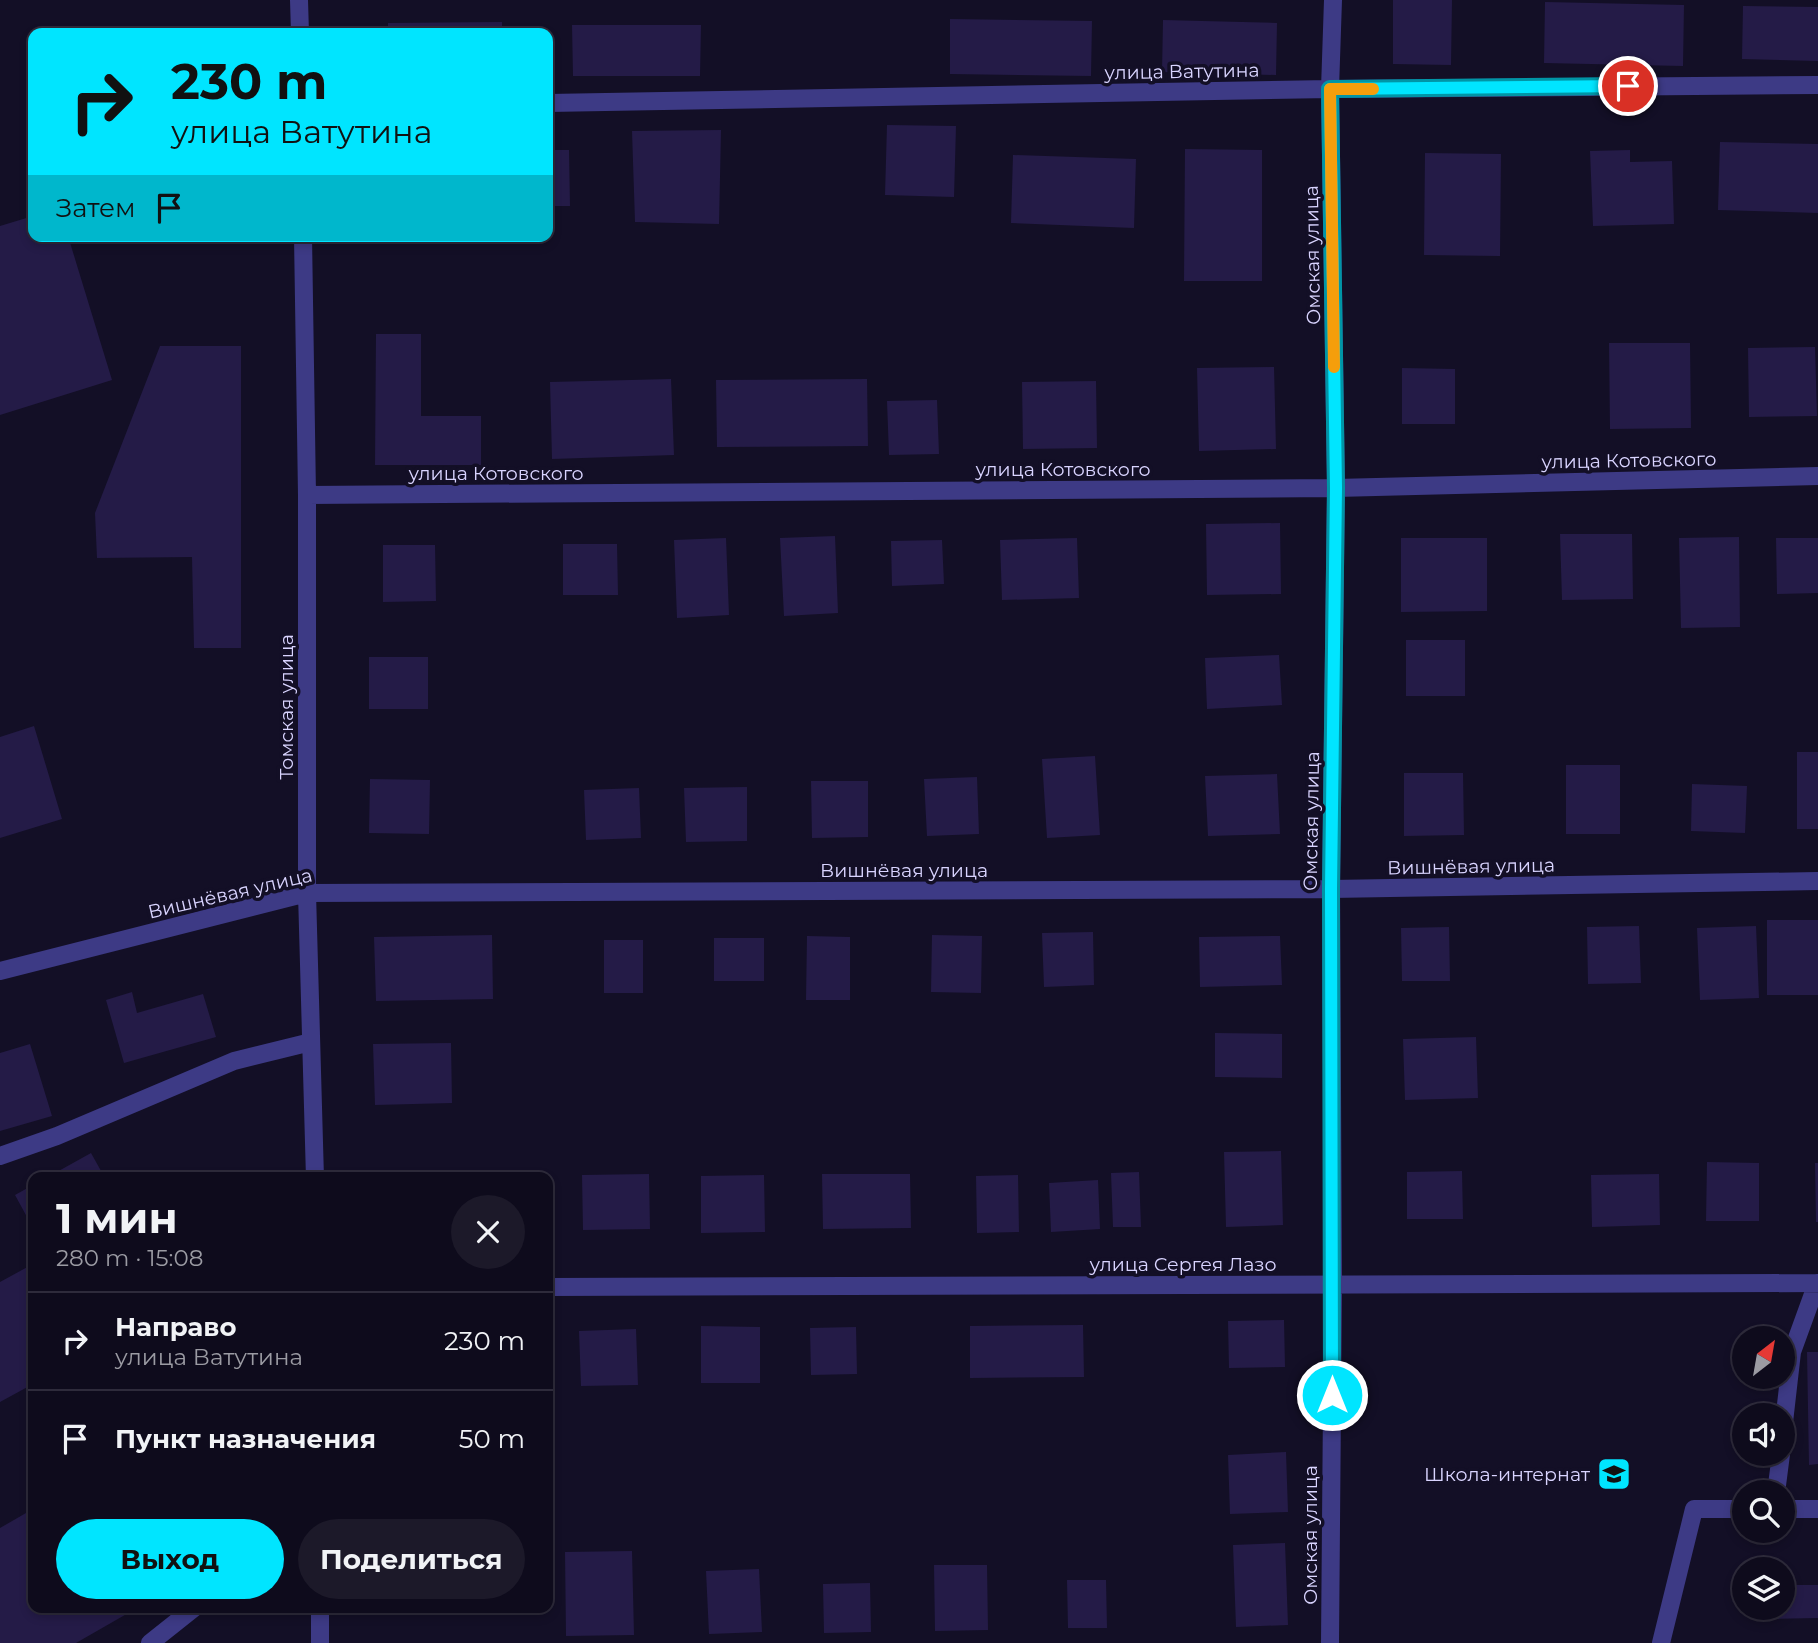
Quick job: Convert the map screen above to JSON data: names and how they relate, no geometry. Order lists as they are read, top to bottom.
{
  "streets": {
    "street": [
      "улица Ватутина",
      "Омская улица",
      "улица Котовского",
      "Томская улица",
      "Вишнёвая улица",
      "улица Сергея Лазо"
    ]
  },
  "crossings": [
    ["улица Ватутина", "Омская улица"],
    ["Омская улица", "улица Котовского"],
    ["Омская улица", "Вишнёвая улица"],
    ["Омская улица", "улица Сергея Лазо"],
    ["улица Котовского", "Томская улица"],
    ["Томская улица", "Вишнёвая улица"]
  ],
  "places": {
    "school or university": ["Школа-интернат"]
  },
  "north": "top right",
  "page": {
    "turn": ["230 m", "улица Ватутина"],
    "then": "Затем",
    "heading": ["1 мин", "280 m · 15:08"],
    "list": [
      {
        "name": "Направо",
        "note": "улица Ватутина",
        "value": "230 m"
      },
      {
        "name": "Пункт назначения",
        "value": "50 m"
      }
    ],
    "buttons": ["Выход", "Поделиться"]
  }
}
